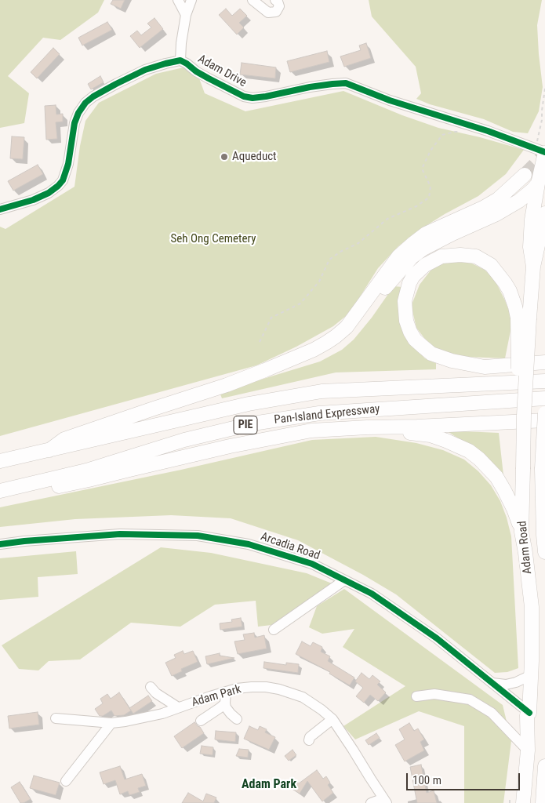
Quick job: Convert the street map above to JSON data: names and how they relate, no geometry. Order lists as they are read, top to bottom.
{
  "streets": {
    "highway": ["Pan-Island Expressway", "PIE", "Adam Road"],
    "street": ["Adam Drive", "Arcadia Road", "Adam Park"]
  },
  "crossings": [
    ["Arcadia Road", "Adam Road"]
  ],
  "districts": ["Adam Park"],
  "parks": ["Seh Ong Cemetery"],
  "places": ["Aqueduct"],
  "scale_bar": "100 m"
}
